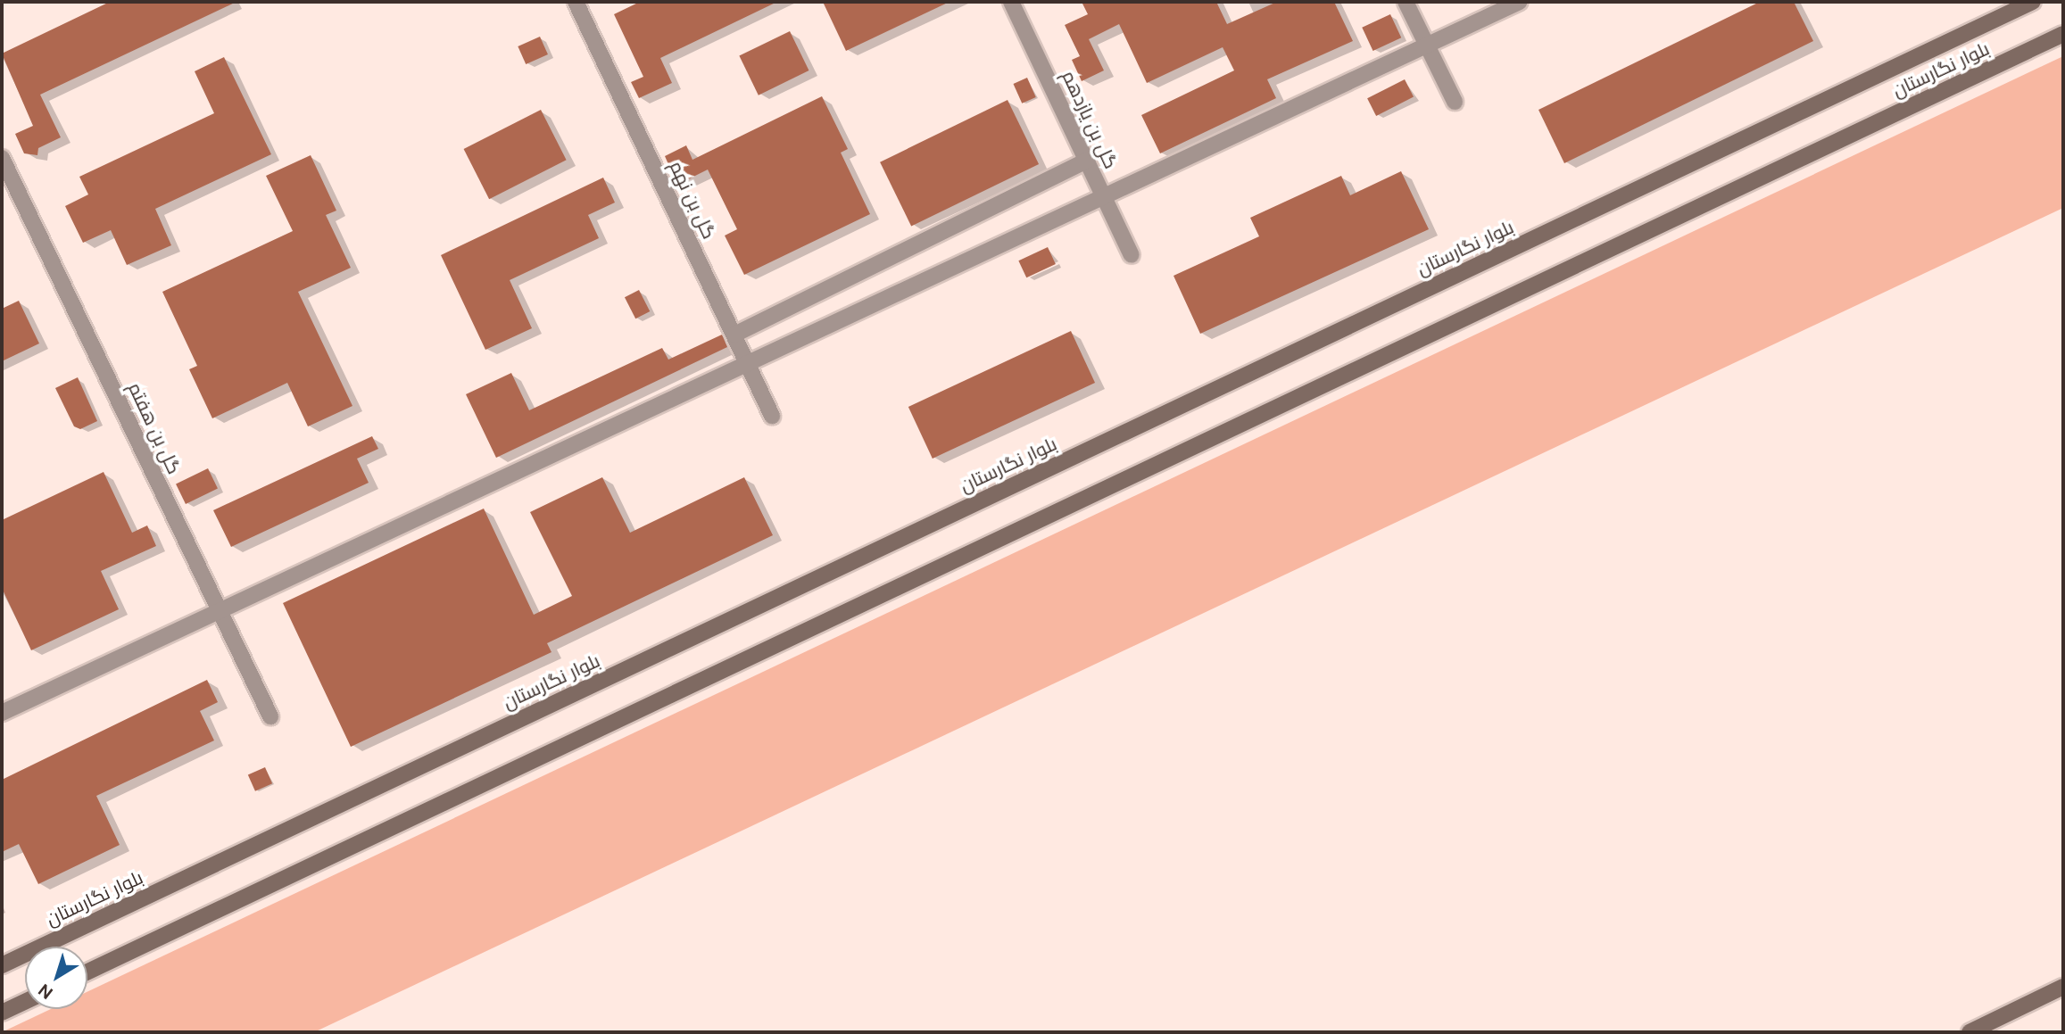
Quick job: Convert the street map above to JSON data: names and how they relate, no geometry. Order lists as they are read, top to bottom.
{
  "streets": {
    "street": [
      "بلوار نگارستان",
      "گل بن یازدهم",
      "گل بن نهم",
      "گل بن هفتم"
    ]
  },
  "north": "bottom left"
}
